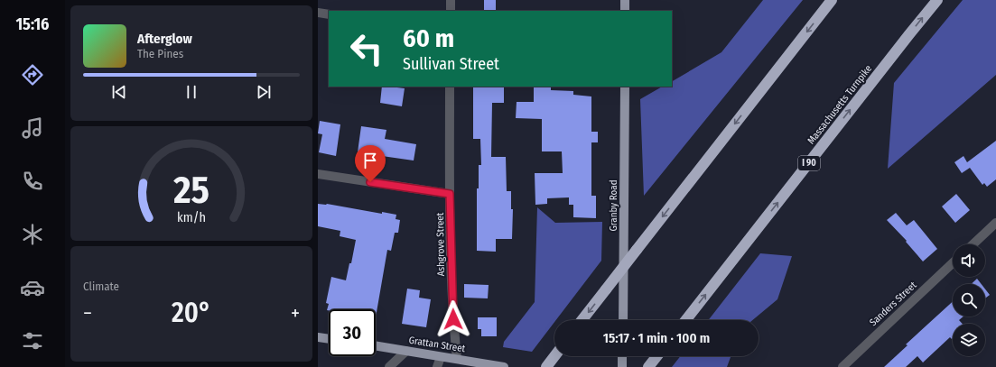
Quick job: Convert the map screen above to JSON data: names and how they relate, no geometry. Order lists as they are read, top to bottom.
{
  "streets": {
    "highway": ["Massachusetts Turnpike", "I 90"],
    "main road": ["Granby Road", "Grattan Street"],
    "street": ["Ashgrove Street", "Sanders Street"]
  },
  "crossings": [
    ["Ashgrove Street", "Grattan Street"]
  ],
  "page": {
    "tabs": "15:16",
    "turn": ["60 m", "Sullivan Street"],
    "song": ["Afterglow", "The Pines"],
    "tile": "Climate",
    "heat": ["−", "20°", "+"],
    "limit": "30",
    "trip": "15:17 · 1 min · 100 m",
    "gauge": ["25", "km/h"]
  }
}
